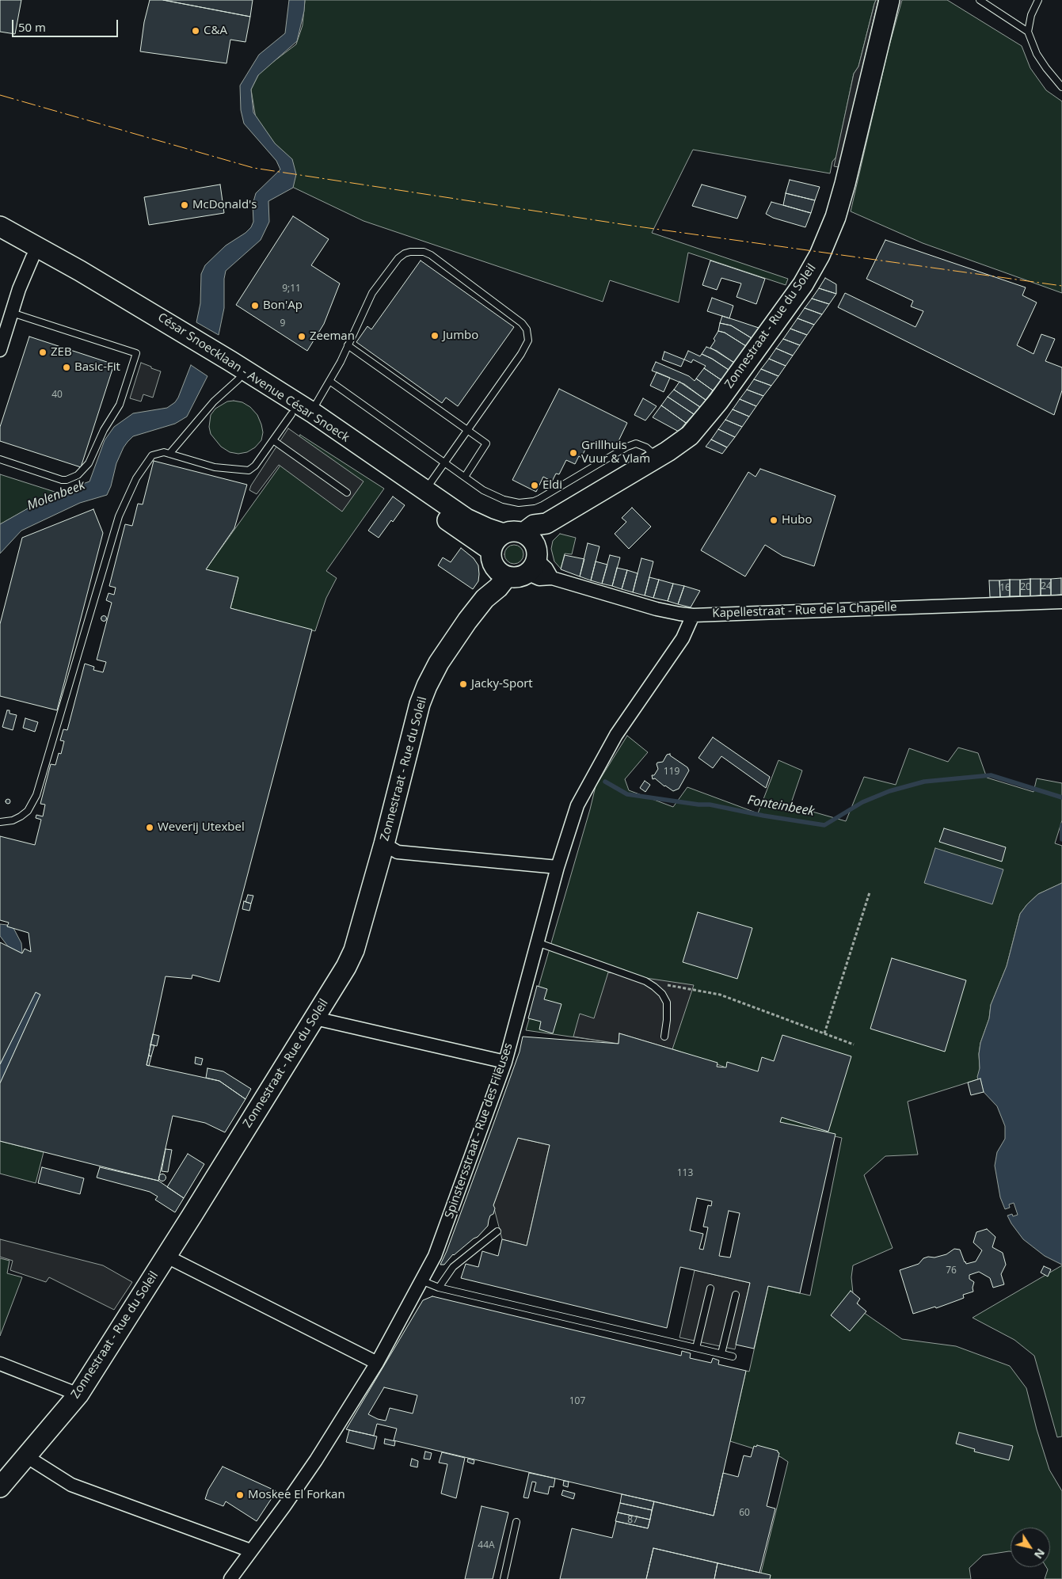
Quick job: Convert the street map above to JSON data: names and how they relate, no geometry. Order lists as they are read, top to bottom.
{
  "streets": {
    "main road": ["Zonnestraat - Rue du Soleil", "César Snoecklaan - Avenue César Snoeck"],
    "street": ["Kapellestraat - Rue de la Chapelle", "Spinstersstraat - Rue des Fileuses"]
  },
  "crossings": [
    ["Zonnestraat - Rue du Soleil", "César Snoecklaan - Avenue César Snoeck"],
    ["Zonnestraat - Rue du Soleil", "Kapellestraat - Rue de la Chapelle"],
    ["Kapellestraat - Rue de la Chapelle", "Spinstersstraat - Rue des Fileuses"]
  ],
  "water": ["Molenbeek", "Fonteinbeek"],
  "places": [
    "C&A",
    "McDonald's",
    "Bon'Ap",
    "Jumbo",
    "Zeeman",
    "ZEB",
    "Basic-Fit",
    "Grillhuis Vuur & Vlam",
    "Eldi",
    "Hubo",
    "Jacky-Sport",
    "Weverij Utexbel",
    "Moskee El Forkan"
  ],
  "house_numbers": [
    "9;11",
    "9",
    "40",
    "24",
    "20",
    "16",
    "119",
    "113",
    "76",
    "107",
    "60",
    "87",
    "44A"
  ],
  "scale_bar": "50 m",
  "north": "bottom right"
}
